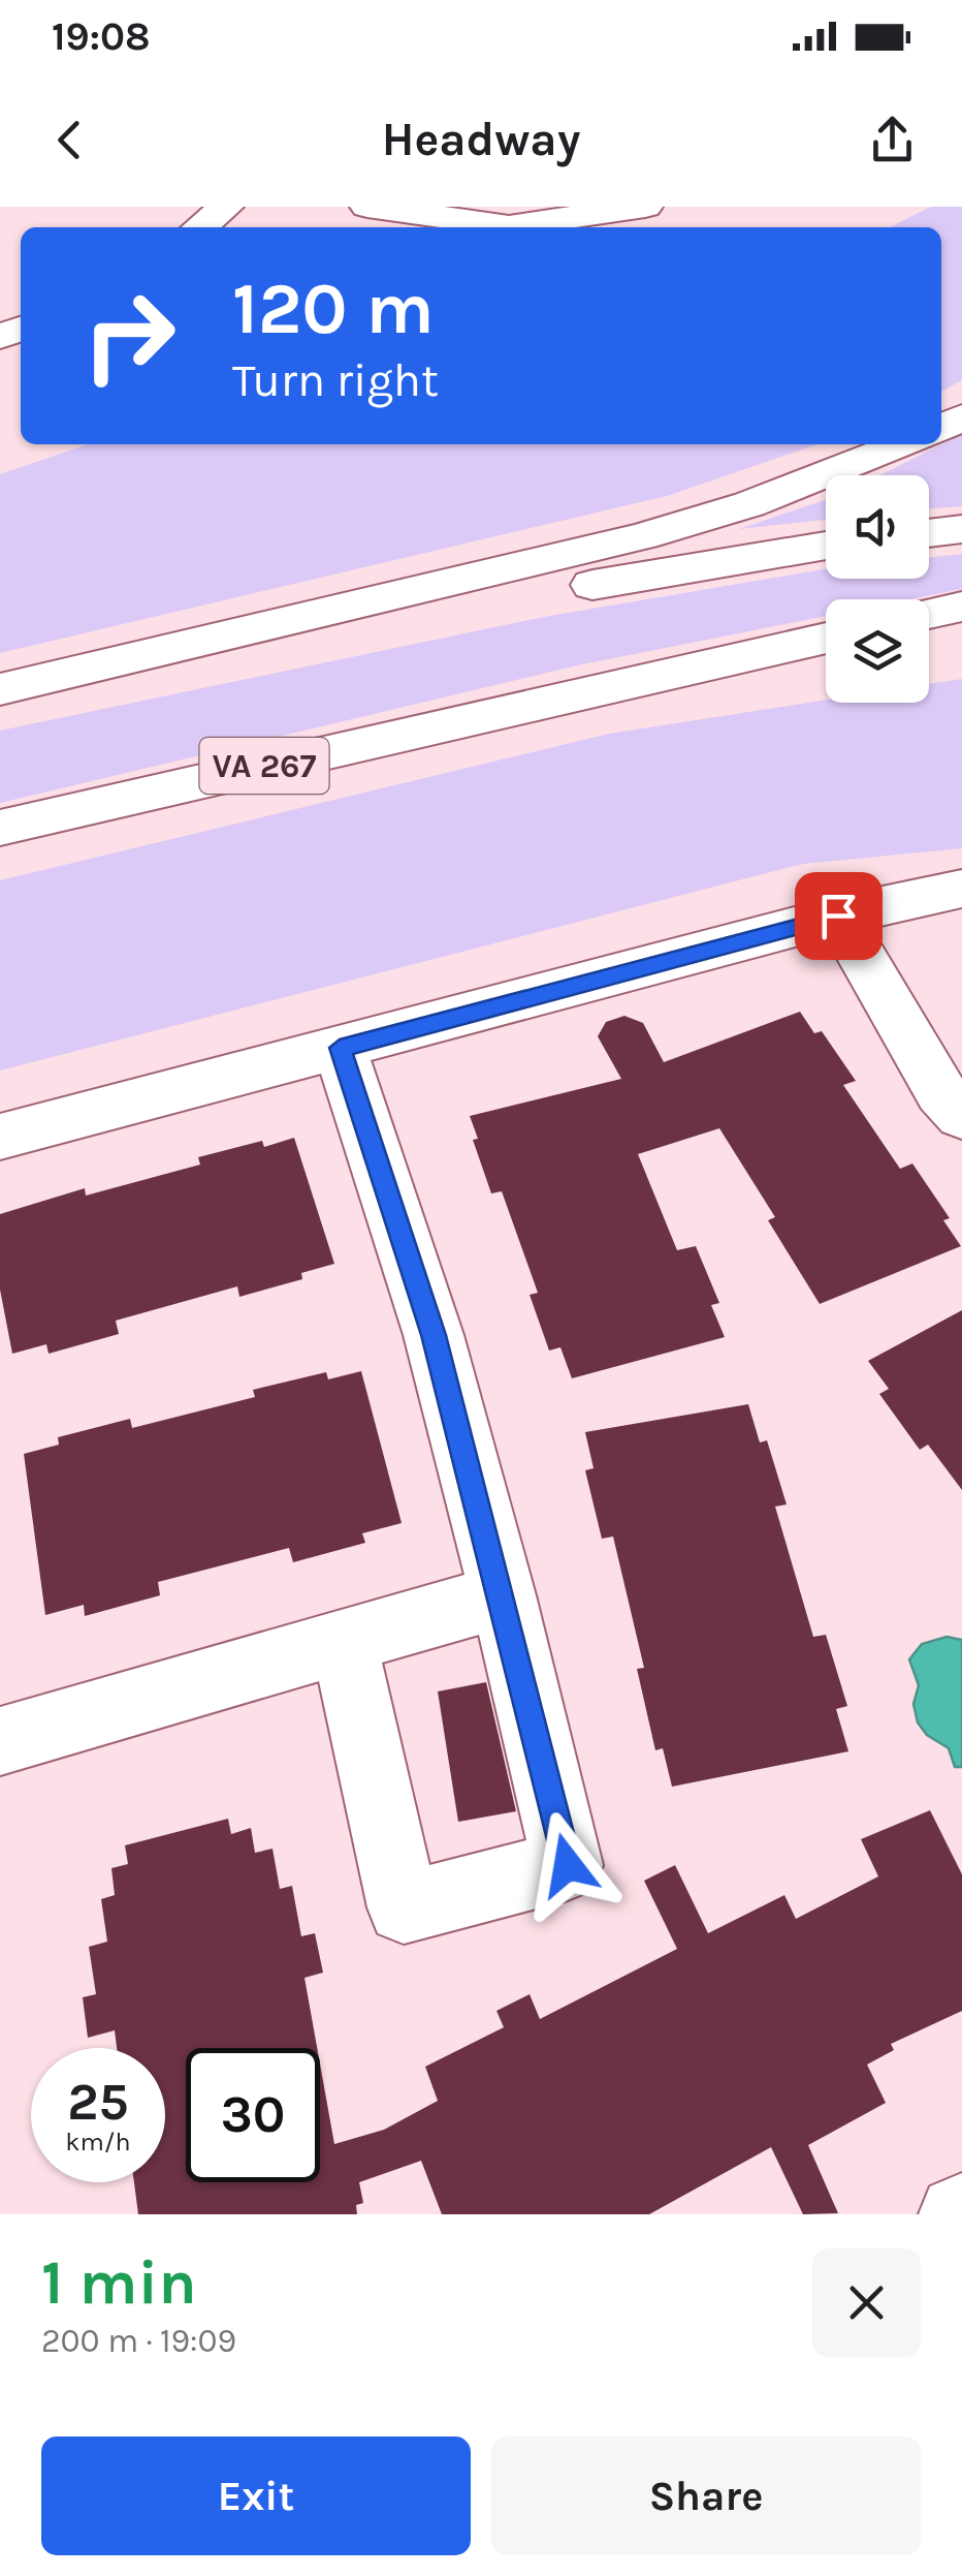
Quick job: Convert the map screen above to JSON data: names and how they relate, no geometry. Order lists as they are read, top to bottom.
{
  "streets": {
    "main road": ["VA 267"]
  },
  "page": {
    "status": "19:08",
    "header": "Headway",
    "turn": ["120 m", "Turn right"],
    "speed": "25 km/h",
    "limit": "30",
    "heading": ["1 min", "200 m · 19:09"],
    "buttons": ["Exit", "Share"]
  }
}
